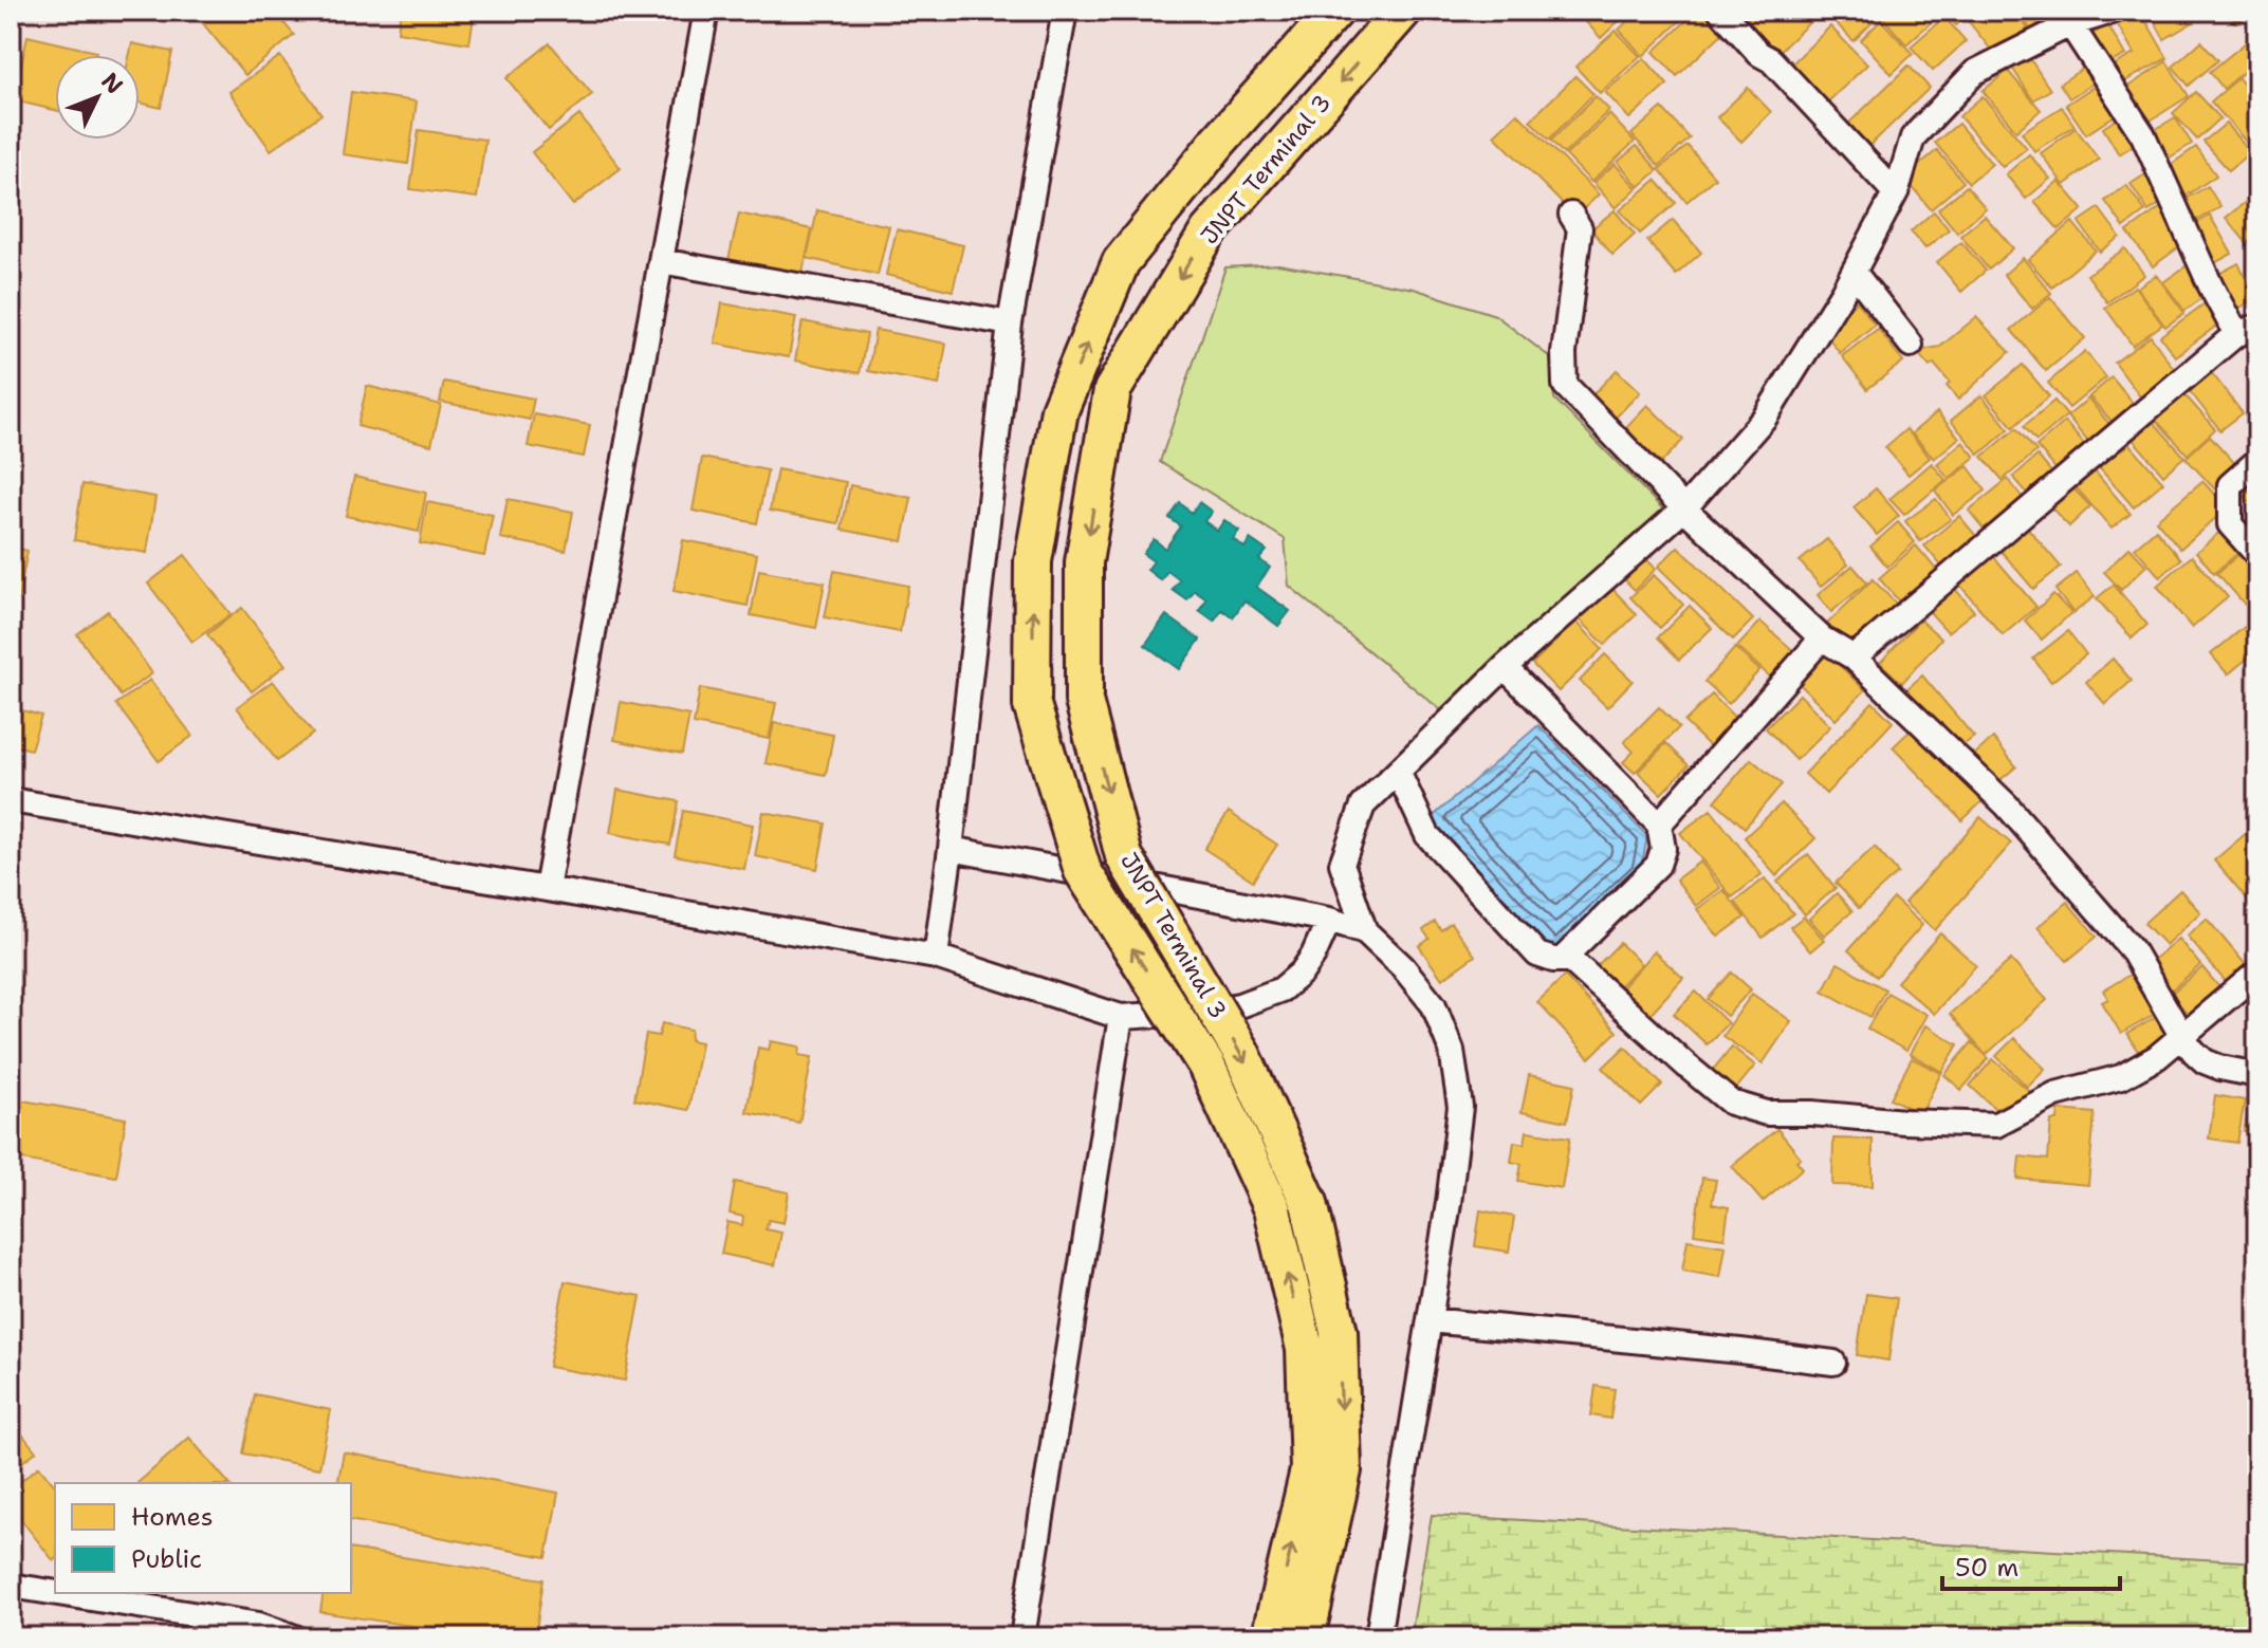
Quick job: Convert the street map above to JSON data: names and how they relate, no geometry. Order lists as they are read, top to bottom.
{
  "streets": {
    "main road": ["JNPT Terminal 3"]
  },
  "legend": ["Homes", "Public"],
  "scale_bar": "50 m",
  "north": "top right"
}
